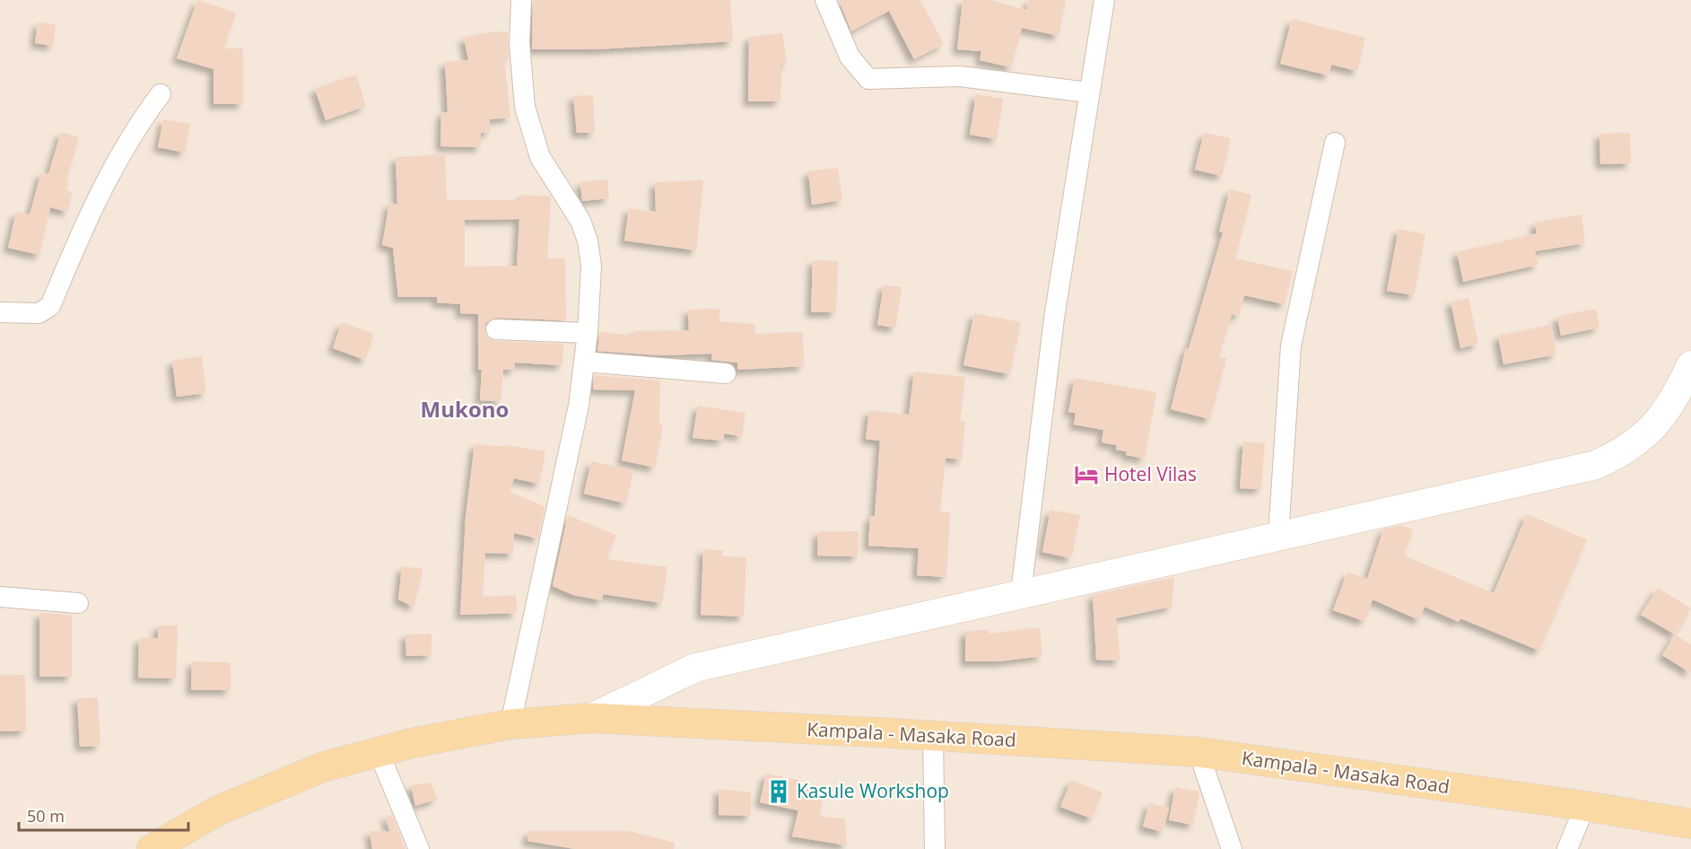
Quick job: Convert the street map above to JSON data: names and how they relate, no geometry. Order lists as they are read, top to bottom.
{
  "streets": {
    "main road": ["Kampala - Masaka Road"]
  },
  "districts": ["Mukono"],
  "places": {
    "hotel": ["Hotel Vilas"],
    "building": ["Kasule Workshop"]
  },
  "scale_bar": "50 m"
}
